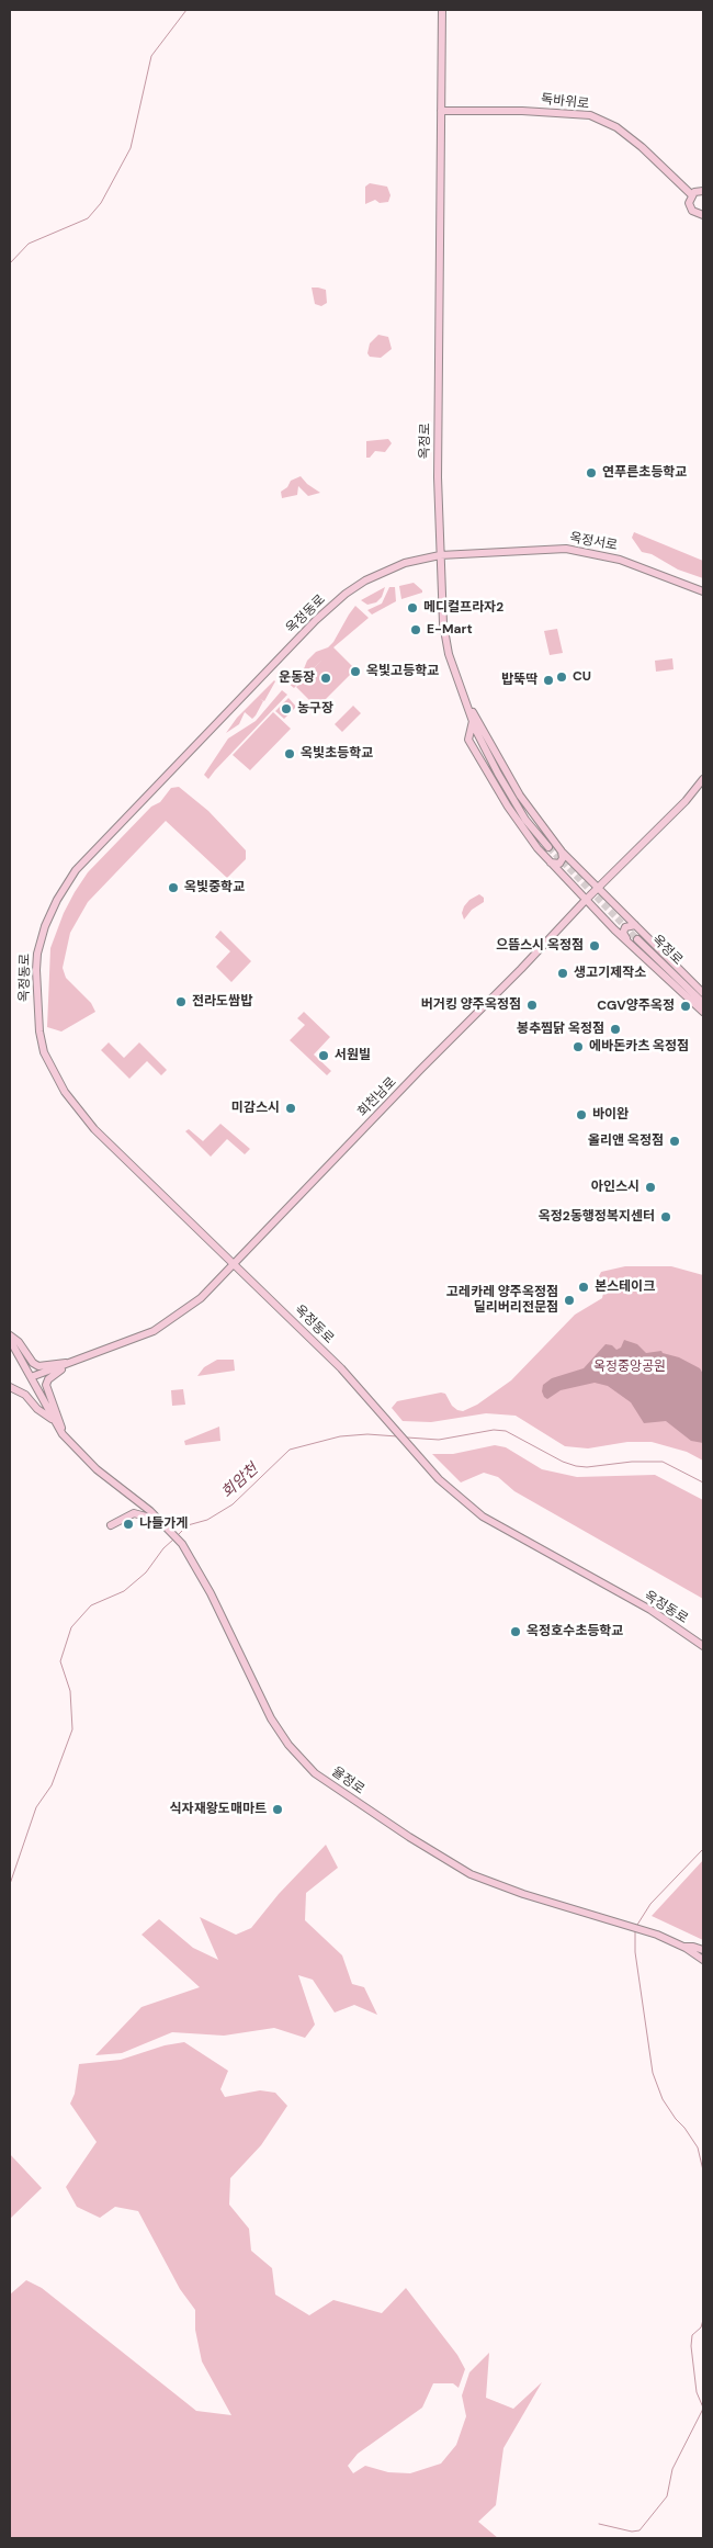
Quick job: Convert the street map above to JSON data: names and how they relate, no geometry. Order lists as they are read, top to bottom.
{
  "streets": {
    "main road": [
      "독바위로",
      "옥정로",
      "옥정서로",
      "옥정동로",
      "회천남로",
      "율정로"
    ]
  },
  "crossings": [
    ["독바위로", "옥정로"],
    ["옥정로", "옥정서로"],
    ["옥정로", "옥정동로"],
    ["옥정서로", "옥정동로"],
    ["옥정동로", "회천남로"]
  ],
  "water": ["회암천"],
  "parks": ["옥정중앙공원"],
  "places": [
    "연푸른초등학교",
    "메디컬프라자2",
    "E-Mart",
    "옥빛고등학교",
    "CU",
    "운동장",
    "밥뚝딱",
    "농구장",
    "옥빛초등학교",
    "옥빛중학교",
    "으뜸스시 옥정점",
    "생고기제작소",
    "전라도쌈밥",
    "버거킹 양주옥정점",
    "CGV양주옥정",
    "봉추찜닭 옥정점",
    "에바돈카츠 옥정점",
    "서원빌",
    "미감스시",
    "바이완",
    "올리앤 옥정점",
    "아인스시",
    "옥정2동행정복지센터",
    "본스테이크",
    "고레카레 양주옥정점 딜리버리전문점",
    "나들가게",
    "옥정호수초등학교",
    "식자재왕도매마트"
  ]
}
